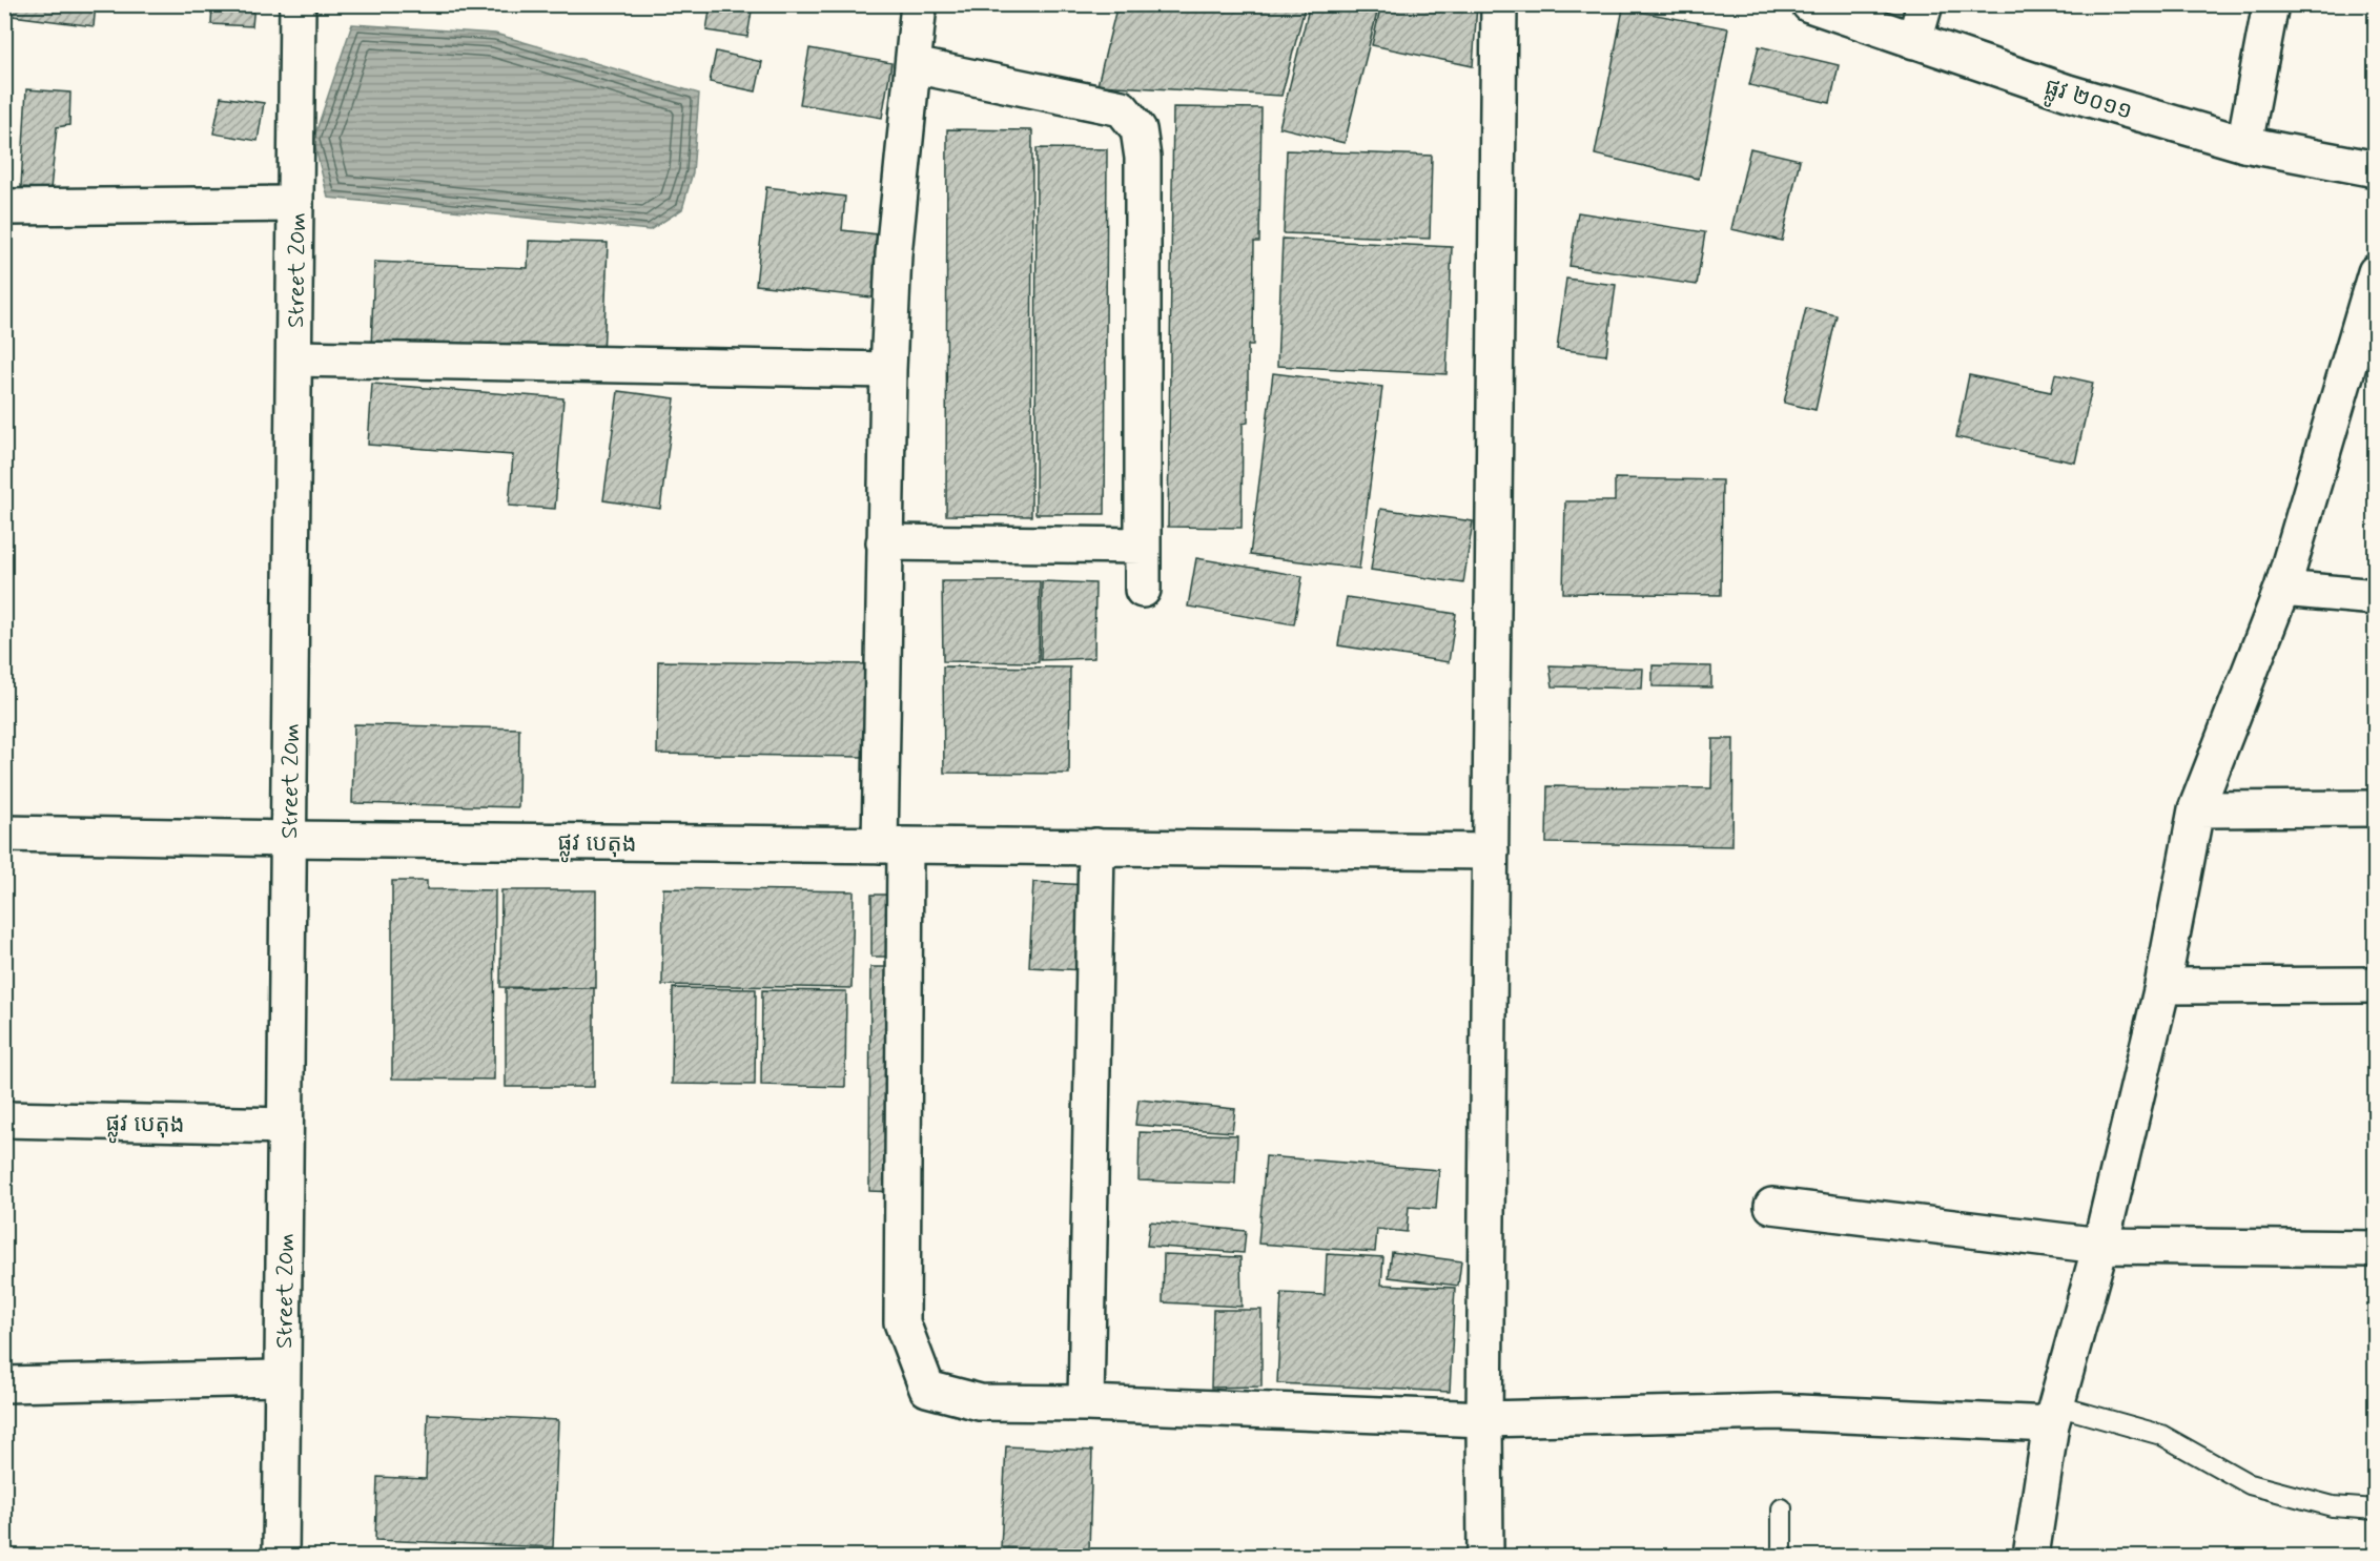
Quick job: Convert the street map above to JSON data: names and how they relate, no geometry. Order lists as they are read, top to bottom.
{
  "streets": {
    "street": ["ផ្លូវ ២០១១", "Street 20m", "ផ្លូវ បេតុង"]
  },
  "crossings": [
    ["Street 20m", "ផ្លូវ បេតុង"]
  ]
}
